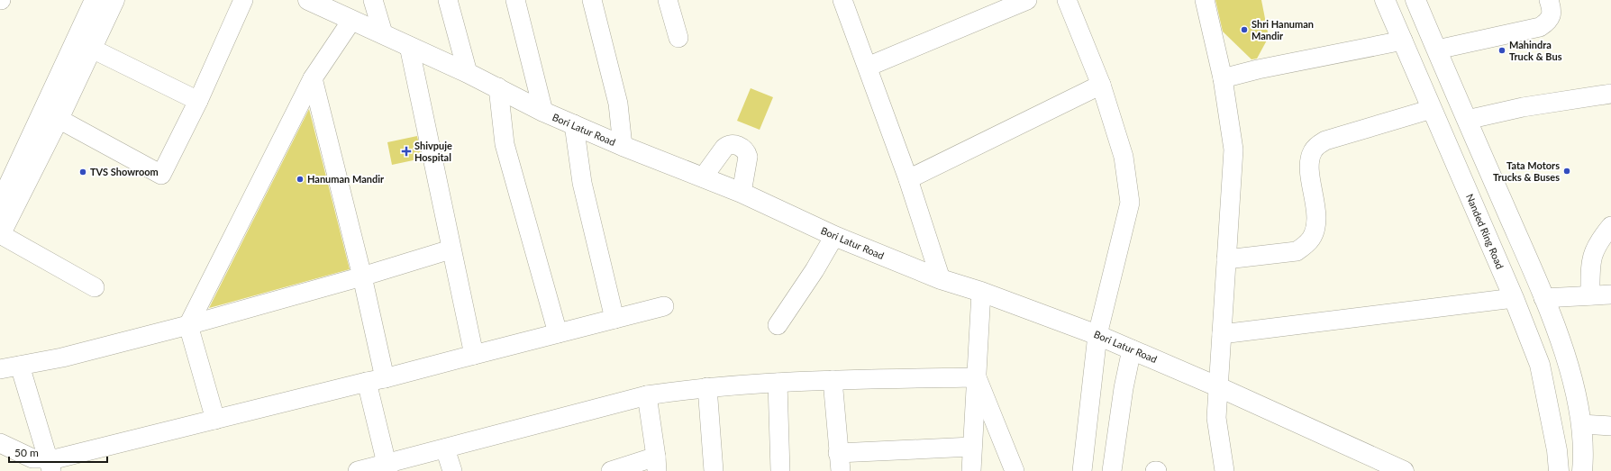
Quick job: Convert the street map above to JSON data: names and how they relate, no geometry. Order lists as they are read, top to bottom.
{
  "streets": {
    "main road": ["Bori Latur Road", "Nanded Ring Road"]
  },
  "places": {
    "other": [
      "Shri Hanuman Mandir",
      "Mahindra Truck & Bus",
      "Tata Motors Trucks & Buses",
      "TVS Showroom",
      "Hanuman Mandir"
    ],
    "health": ["Shivpuje Hospital"]
  },
  "scale_bar": "50 m"
}
